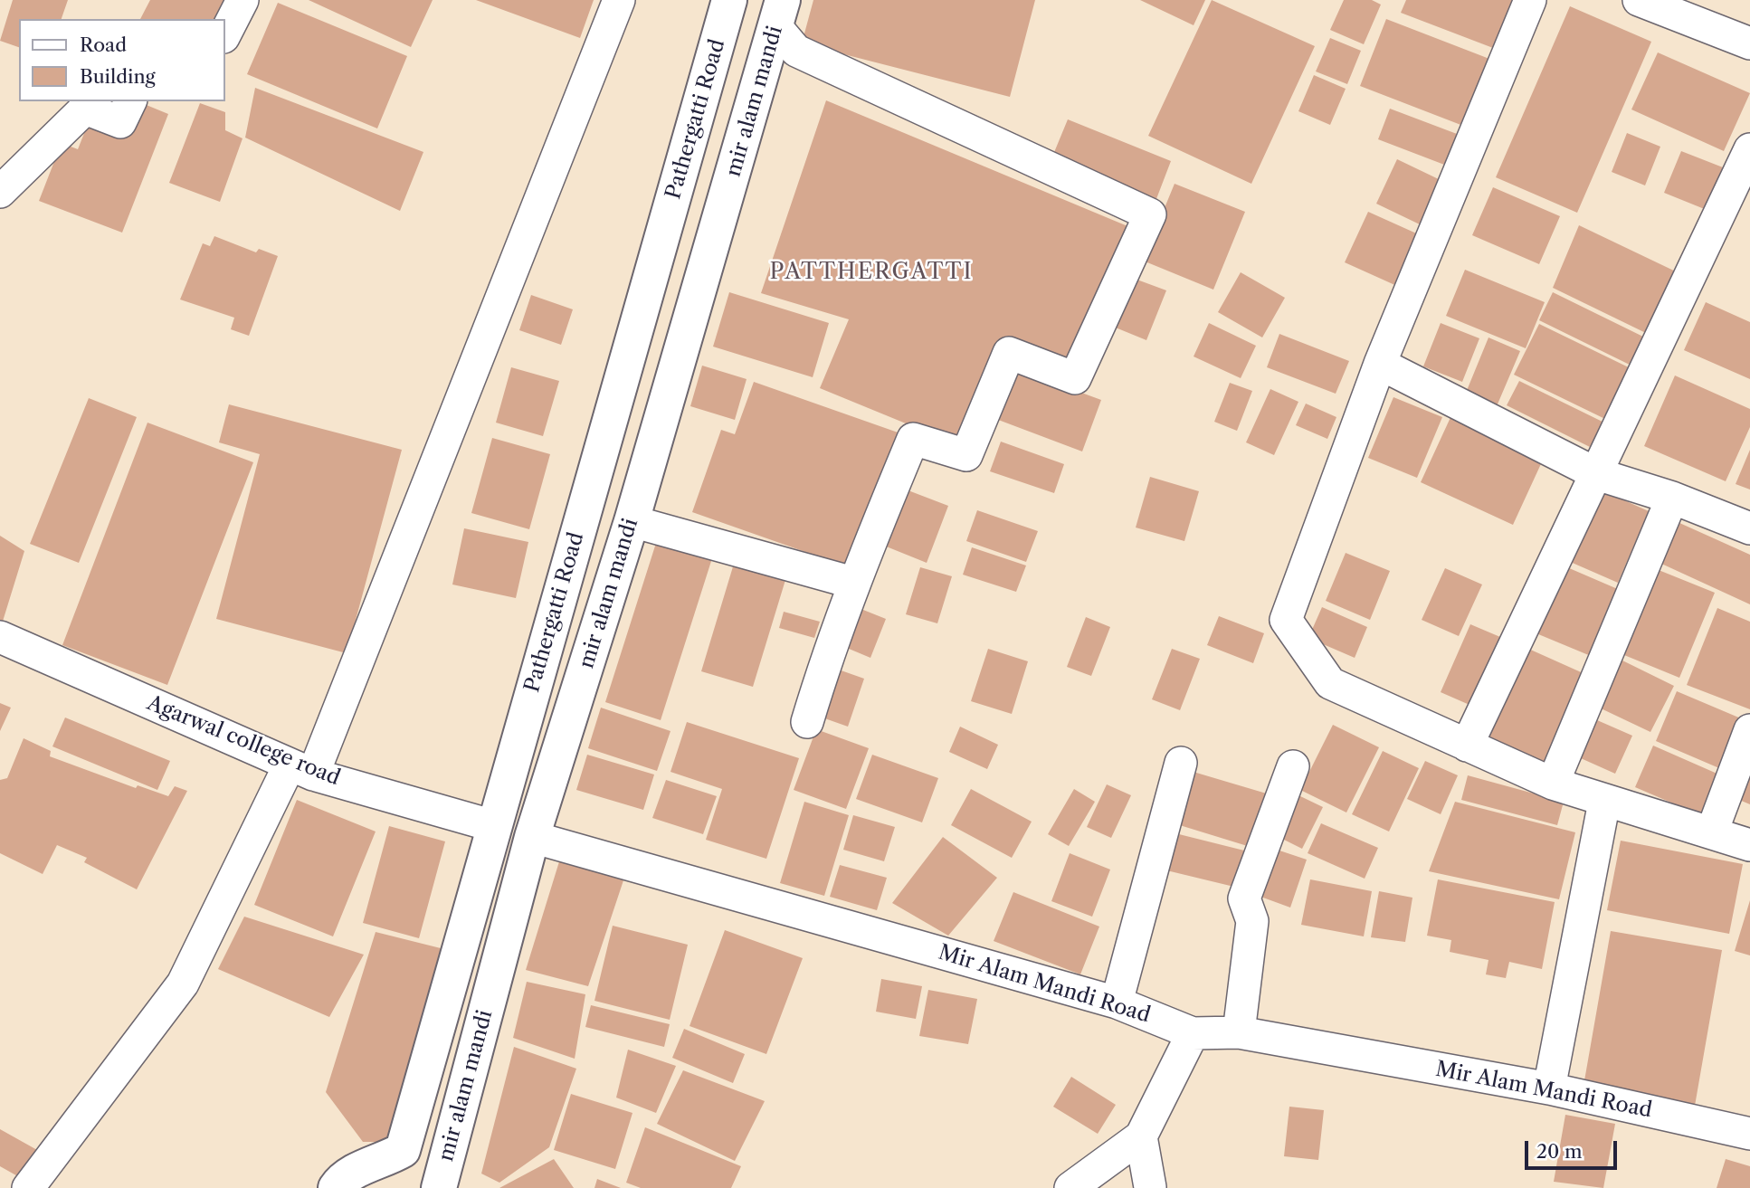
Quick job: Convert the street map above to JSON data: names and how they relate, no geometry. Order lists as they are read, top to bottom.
{
  "streets": {
    "highway": ["mir alam mandi", "Pathergatti Road"],
    "street": ["Agarwal college road", "Mir Alam Mandi Road"]
  },
  "crossings": [
    ["mir alam mandi", "Mir Alam Mandi Road"],
    ["Pathergatti Road", "Agarwal college road"]
  ],
  "districts": ["PATTHERGATTI"],
  "legend": ["Road", "Building"],
  "scale_bar": "20 m"
}
